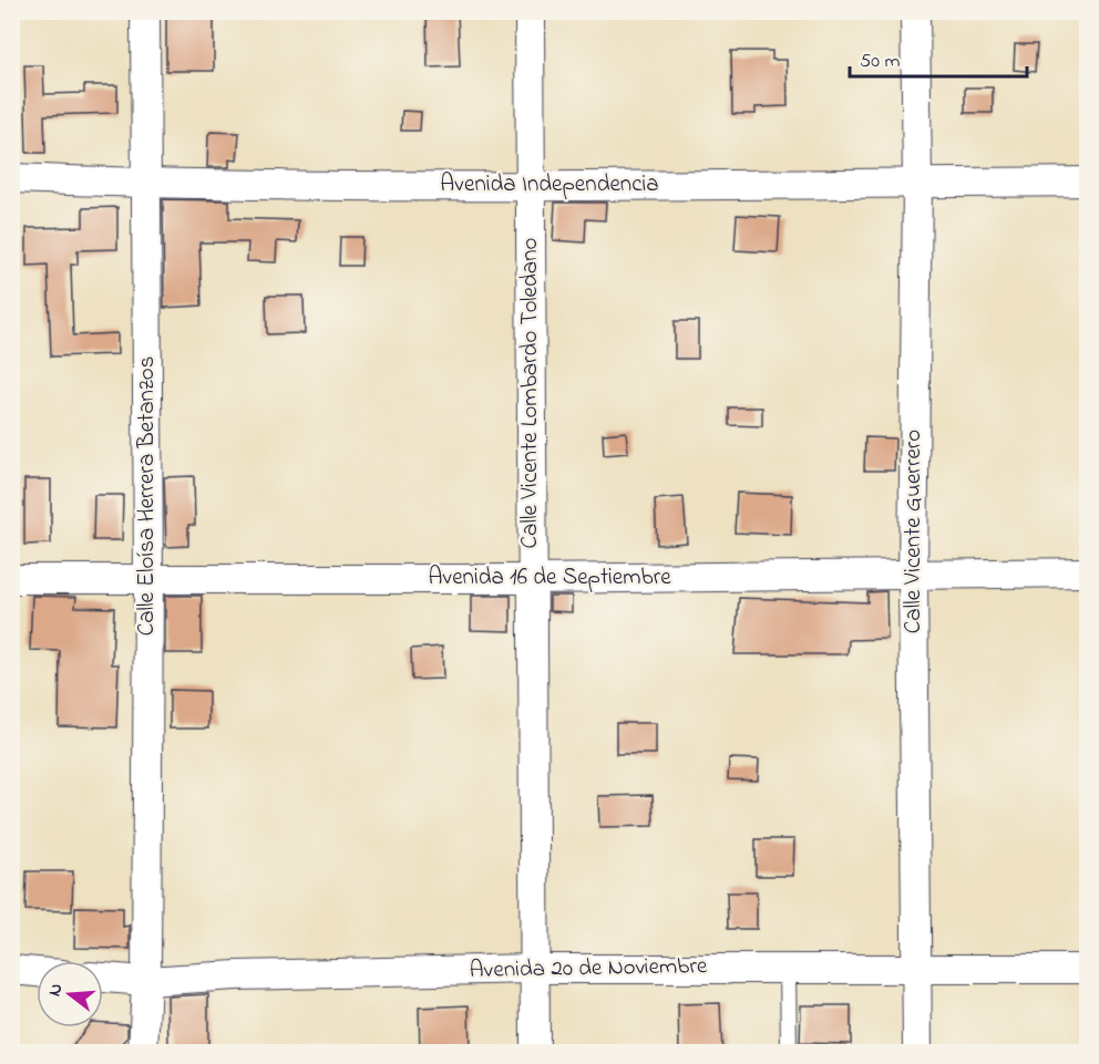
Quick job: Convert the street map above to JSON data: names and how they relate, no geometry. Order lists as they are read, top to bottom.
{
  "streets": {
    "street": [
      "Avenida Independencia",
      "Calle Vicente Lombardo Toledano",
      "Calle Eloísa Herrera Betanzos",
      "Calle Vicente Guerrero",
      "Avenida 16 de Septiembre",
      "Avenida 20 de Noviembre"
    ]
  },
  "crossings": [
    ["Avenida Independencia", "Calle Vicente Lombardo Toledano"],
    ["Avenida Independencia", "Calle Eloísa Herrera Betanzos"],
    ["Avenida Independencia", "Calle Vicente Guerrero"],
    ["Calle Vicente Lombardo Toledano", "Avenida 16 de Septiembre"],
    ["Calle Vicente Lombardo Toledano", "Avenida 20 de Noviembre"],
    ["Calle Eloísa Herrera Betanzos", "Avenida 16 de Septiembre"],
    ["Calle Eloísa Herrera Betanzos", "Avenida 20 de Noviembre"],
    ["Calle Vicente Guerrero", "Avenida 16 de Septiembre"],
    ["Calle Vicente Guerrero", "Avenida 20 de Noviembre"]
  ],
  "scale_bar": "50 m",
  "north": "left"
}
